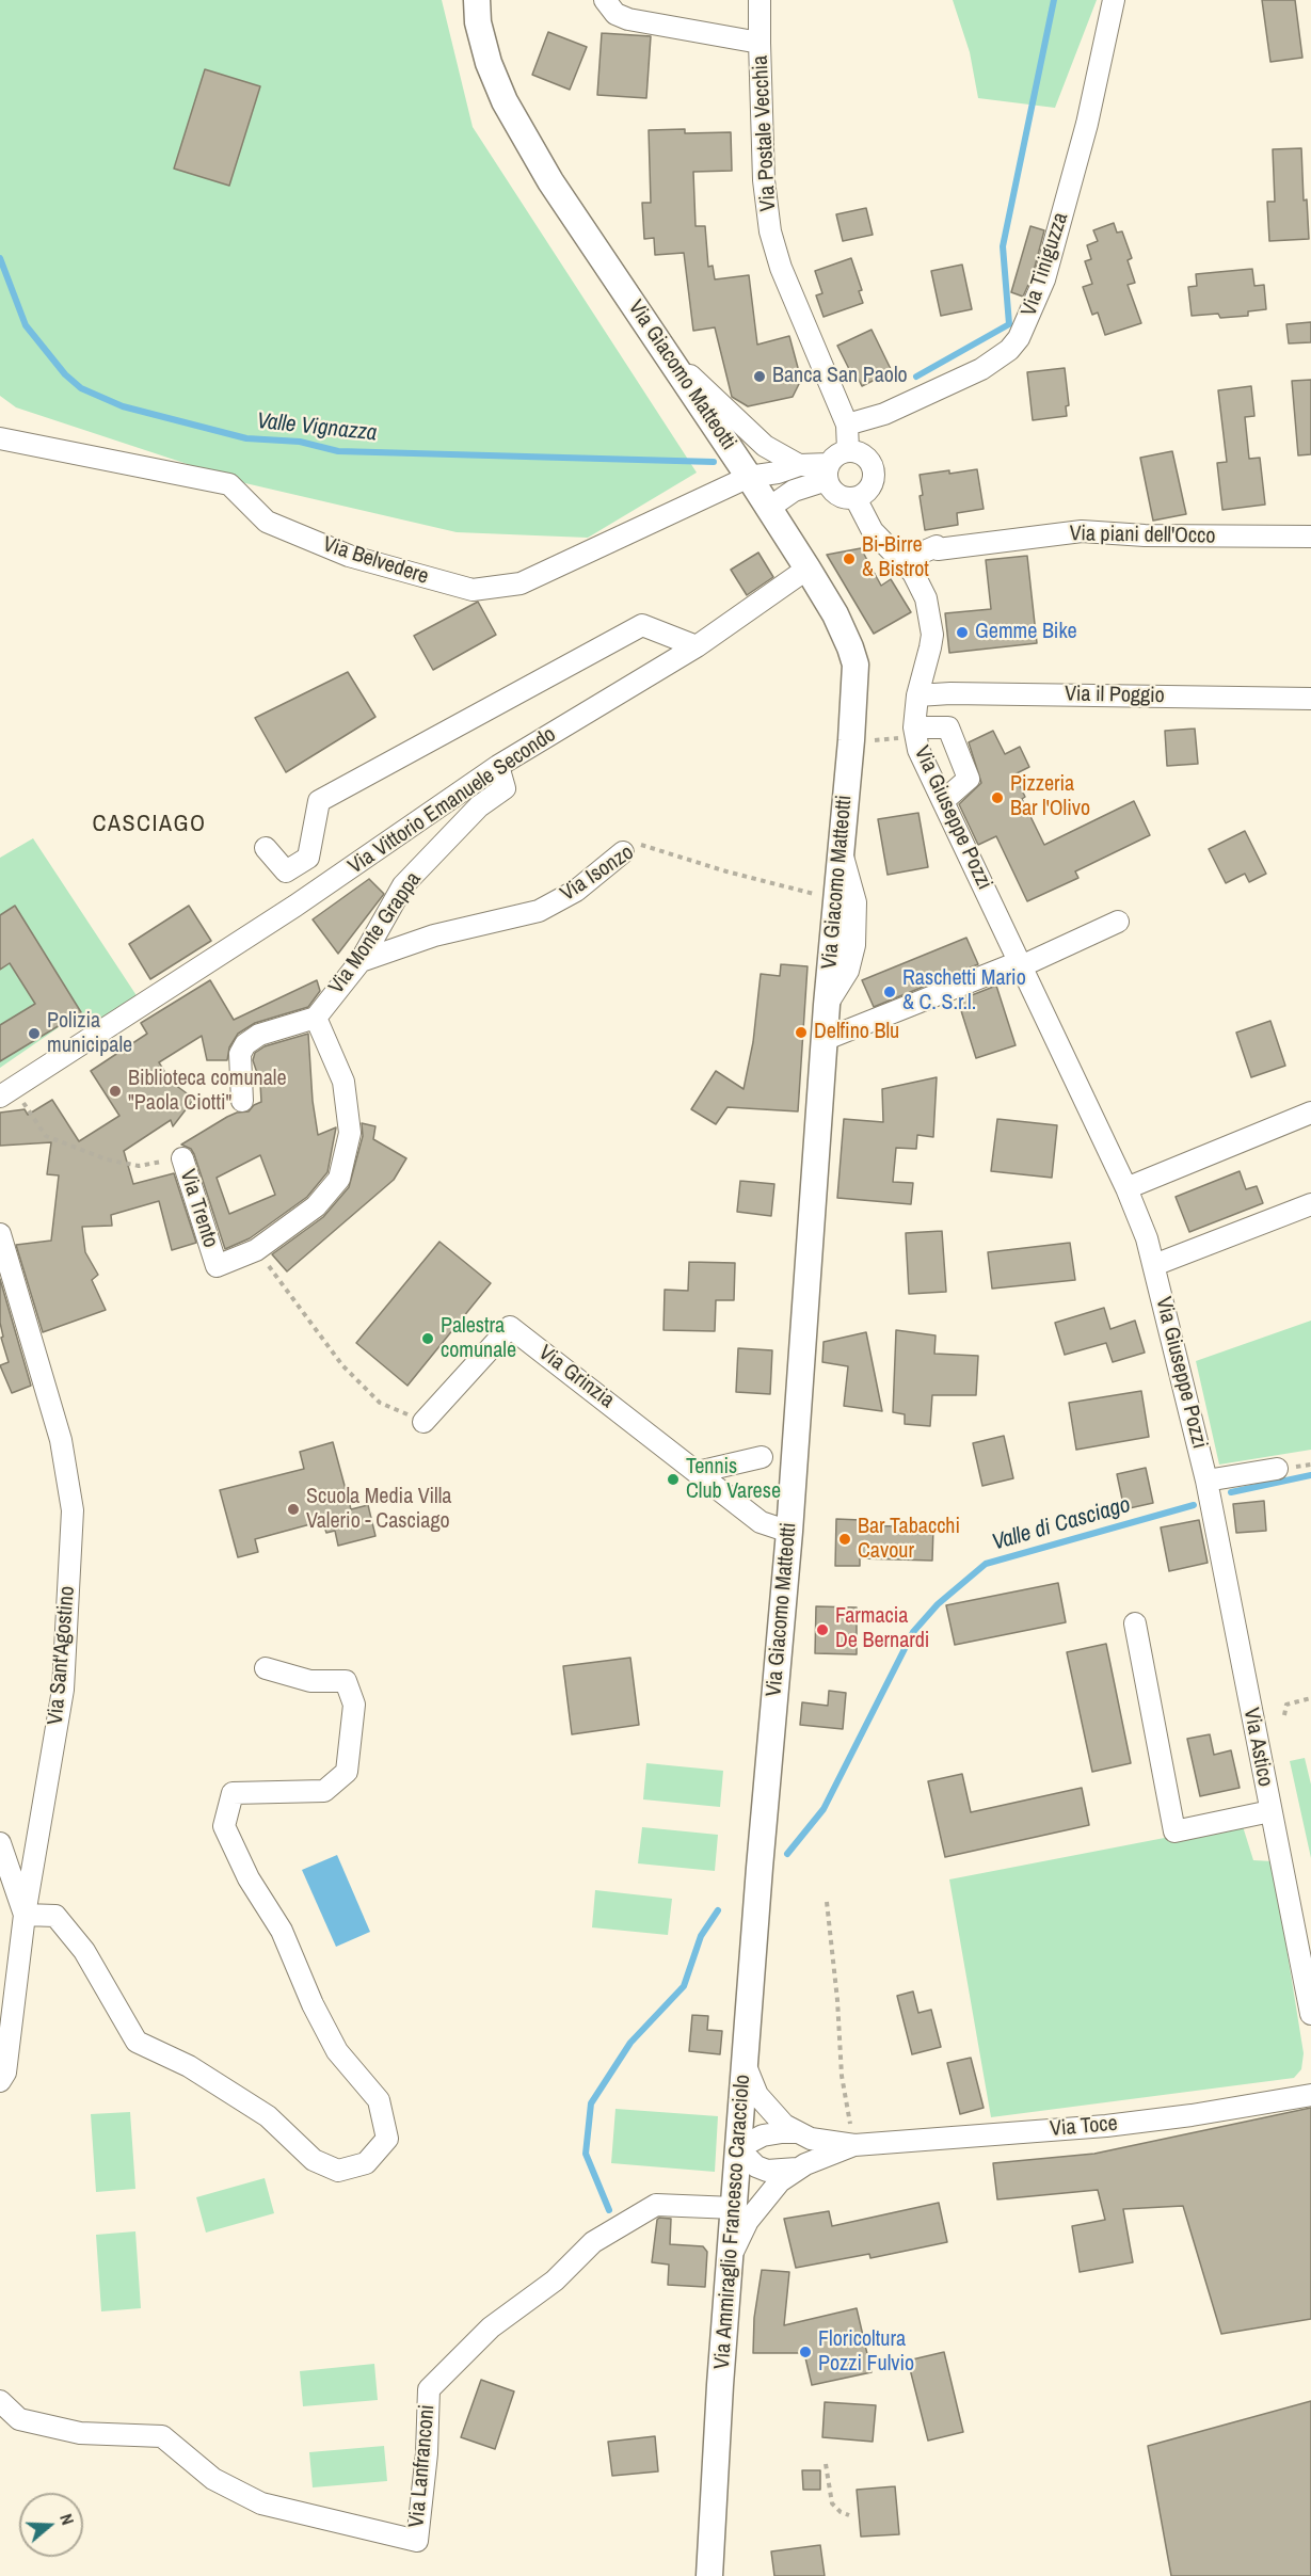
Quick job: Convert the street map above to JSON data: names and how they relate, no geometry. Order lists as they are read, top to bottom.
{
  "streets": {
    "main road": ["Via Giacomo Matteotti", "Via Ammiraglio Francesco Caracciolo"],
    "street": [
      "Via Postale Vecchia",
      "Via Tiniguzza",
      "Via piani dell'Occo",
      "Via Belvedere",
      "Via il Poggio",
      "Via Vittorio Emanuele Secondo",
      "Via Giuseppe Pozzi",
      "Via Isonzo",
      "Via Monte Grappa",
      "Via Trento",
      "Via Grinzia",
      "Via Sant'Agostino",
      "Via Astico",
      "Via Toce",
      "Via Lanfranconi"
    ]
  },
  "crossings": [
    ["Via Postale Vecchia", "Via Tiniguzza"],
    ["Via Postale Vecchia", "Via Belvedere"],
    ["Via Postale Vecchia", "Via Giuseppe Pozzi"],
    ["Via Giacomo Matteotti", "Via Belvedere"],
    ["Via Giacomo Matteotti", "Via Vittorio Emanuele Secondo"],
    ["Via Giacomo Matteotti", "Via Grinzia"],
    ["Via Giacomo Matteotti", "Via Ammiraglio Francesco Caracciolo"],
    ["Via piani dell'Occo", "Via Giuseppe Pozzi"],
    ["Via Belvedere", "Via Giuseppe Pozzi"],
    ["Via il Poggio", "Via Giuseppe Pozzi"],
    ["Via Vittorio Emanuele Secondo", "Via Monte Grappa"],
    ["Via Vittorio Emanuele Secondo", "Via Trento"],
    ["Via Giuseppe Pozzi", "Via Astico"],
    ["Via Isonzo", "Via Monte Grappa"],
    ["Via Toce", "Via Ammiraglio Francesco Caracciolo"],
    ["Via Ammiraglio Francesco Caracciolo", "Via Lanfranconi"]
  ],
  "districts": ["CASCIAGO"],
  "water": ["Valle Vignazza", "Valle di Casciago"],
  "places": [
    "Banca San Paolo",
    "Bi-Birre & Bistrot",
    "Gemme Bike",
    "Pizzeria Bar l'Olivo",
    "Raschetti Mario & C. S.r.l.",
    "Delfino Blu",
    "Polizia municipale",
    "Biblioteca comunale \"Paola Ciotti\"",
    "Palestra comunale",
    "Tennis Club Varese",
    "Scuola Media Villa Valerio - Casciago",
    "Bar Tabacchi Cavour",
    "Farmacia De Bernardi",
    "Floricoltura Pozzi Fulvio"
  ],
  "north": "right"
}
